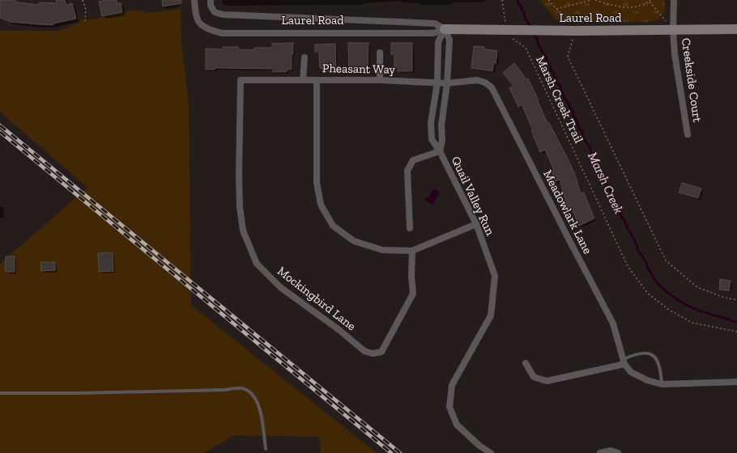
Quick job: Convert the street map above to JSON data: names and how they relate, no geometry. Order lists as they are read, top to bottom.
{
  "streets": {
    "street": [
      "Laurel Road",
      "Pheasant Way",
      "Creekside Court",
      "Quail Valley Run",
      "Meadowlark Lane",
      "Mockingbird Lane"
    ],
    "path": ["Marsh Creek Trail"]
  },
  "crossings": [
    ["Laurel Road", "Creekside Court"],
    ["Laurel Road", "Marsh Creek Trail"],
    ["Laurel Road", "Quail Valley Run"],
    ["Pheasant Way", "Quail Valley Run"],
    ["Pheasant Way", "Meadowlark Lane"],
    ["Pheasant Way", "Mockingbird Lane"]
  ],
  "water": ["Marsh Creek"]
}
